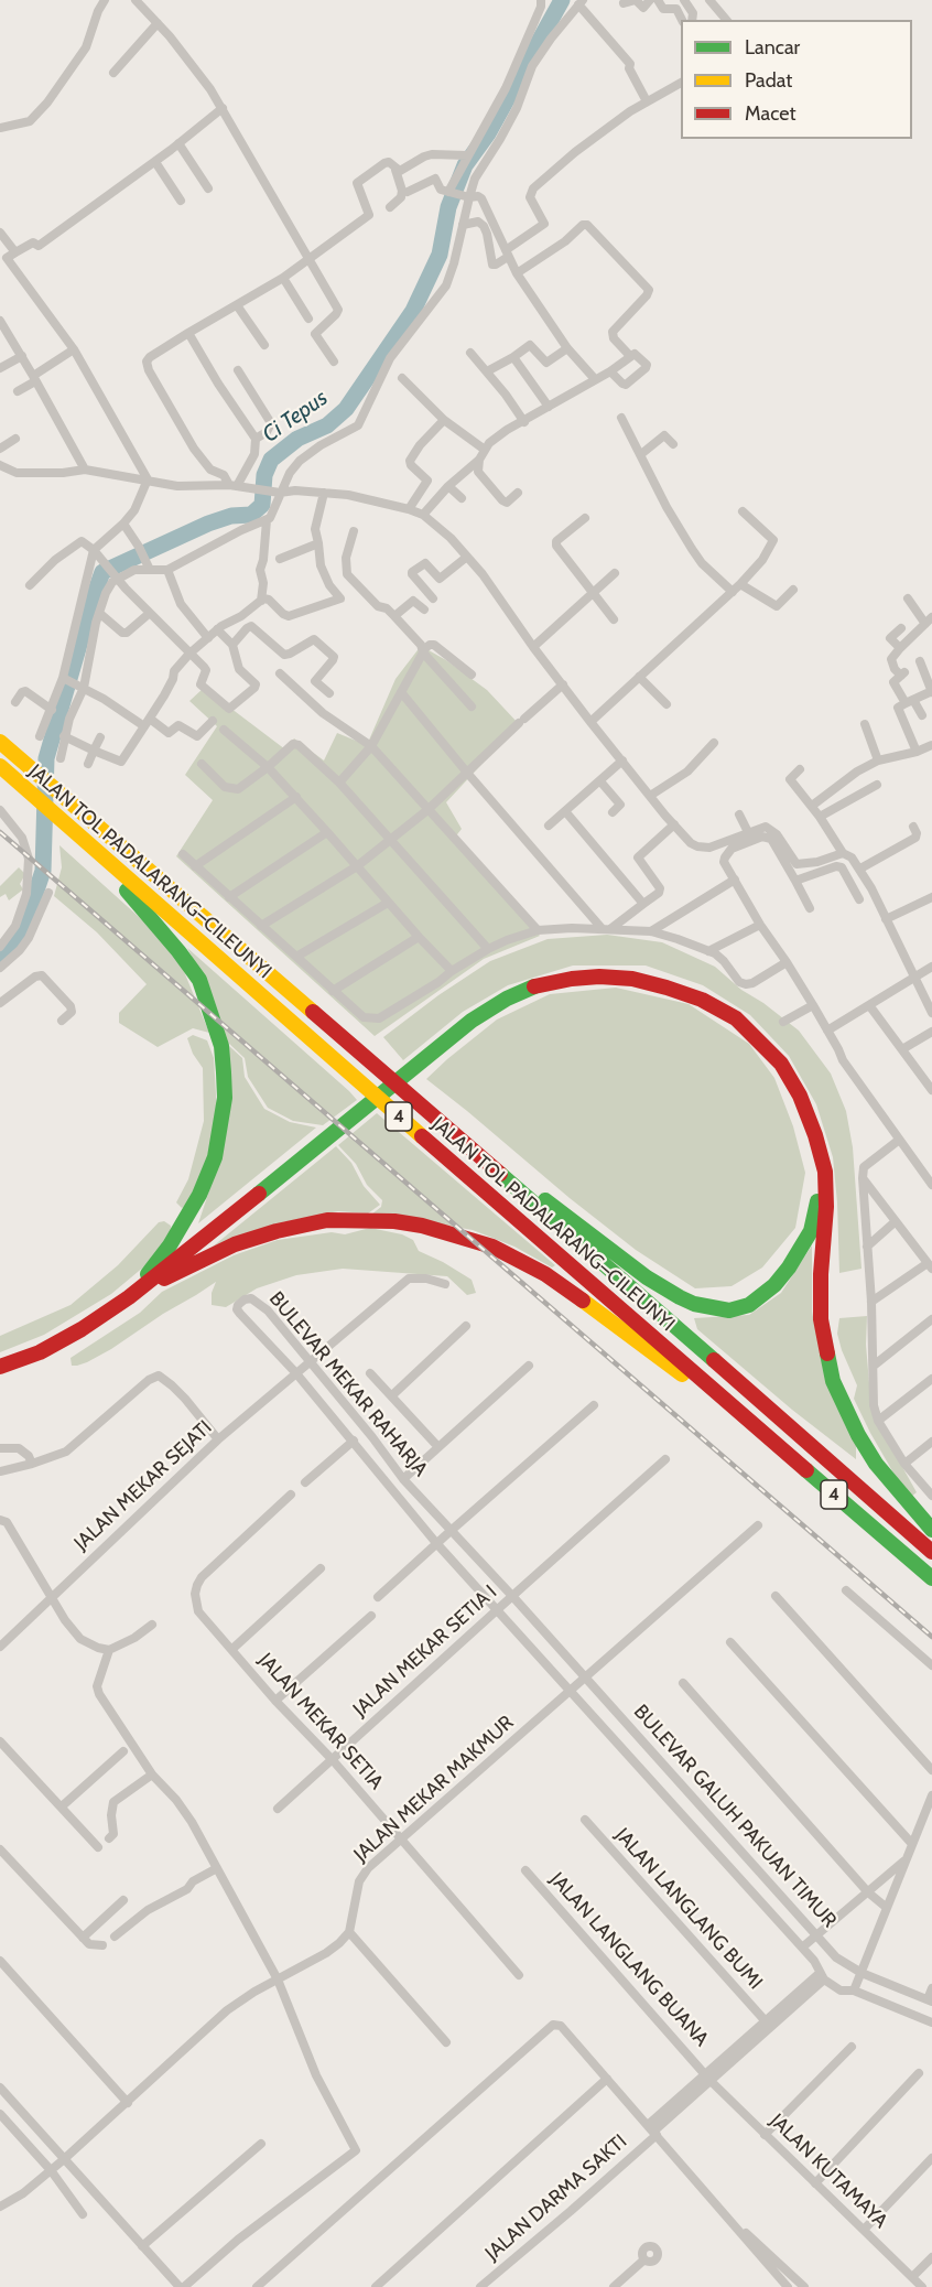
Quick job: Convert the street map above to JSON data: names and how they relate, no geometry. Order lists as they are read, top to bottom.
{
  "streets": {
    "highway": ["JALAN TOL PADALARANG–CILEUNYI", "4"],
    "street": [
      "BULEVAR MEKAR RAHARJA",
      "JALAN MEKAR SEJATI",
      "JALAN MEKAR SETIA I",
      "JALAN MEKAR SETIA",
      "JALAN MEKAR MAKMUR",
      "BULEVAR GALUH PAKUAN TIMUR",
      "JALAN LANGLANG BUMI",
      "JALAN LANGLANG BUANA",
      "JALAN KUTAMAYA",
      "JALAN DARMA SAKTI"
    ]
  },
  "crossings": [
    ["BULEVAR MEKAR RAHARJA", "JALAN MEKAR SEJATI"],
    ["BULEVAR MEKAR RAHARJA", "JALAN MEKAR SETIA I"],
    ["BULEVAR MEKAR RAHARJA", "JALAN MEKAR MAKMUR"],
    ["BULEVAR MEKAR RAHARJA", "BULEVAR GALUH PAKUAN TIMUR"],
    ["JALAN MEKAR SETIA I", "JALAN MEKAR SETIA"],
    ["JALAN MEKAR SETIA", "JALAN MEKAR MAKMUR"],
    ["JALAN MEKAR MAKMUR", "BULEVAR GALUH PAKUAN TIMUR"],
    ["JALAN LANGLANG BUANA", "JALAN KUTAMAYA"],
    ["JALAN LANGLANG BUANA", "JALAN DARMA SAKTI"],
    ["JALAN KUTAMAYA", "JALAN DARMA SAKTI"]
  ],
  "water": ["Ci Tepus"],
  "legend": ["Lancar", "Padat", "Macet"]
}
